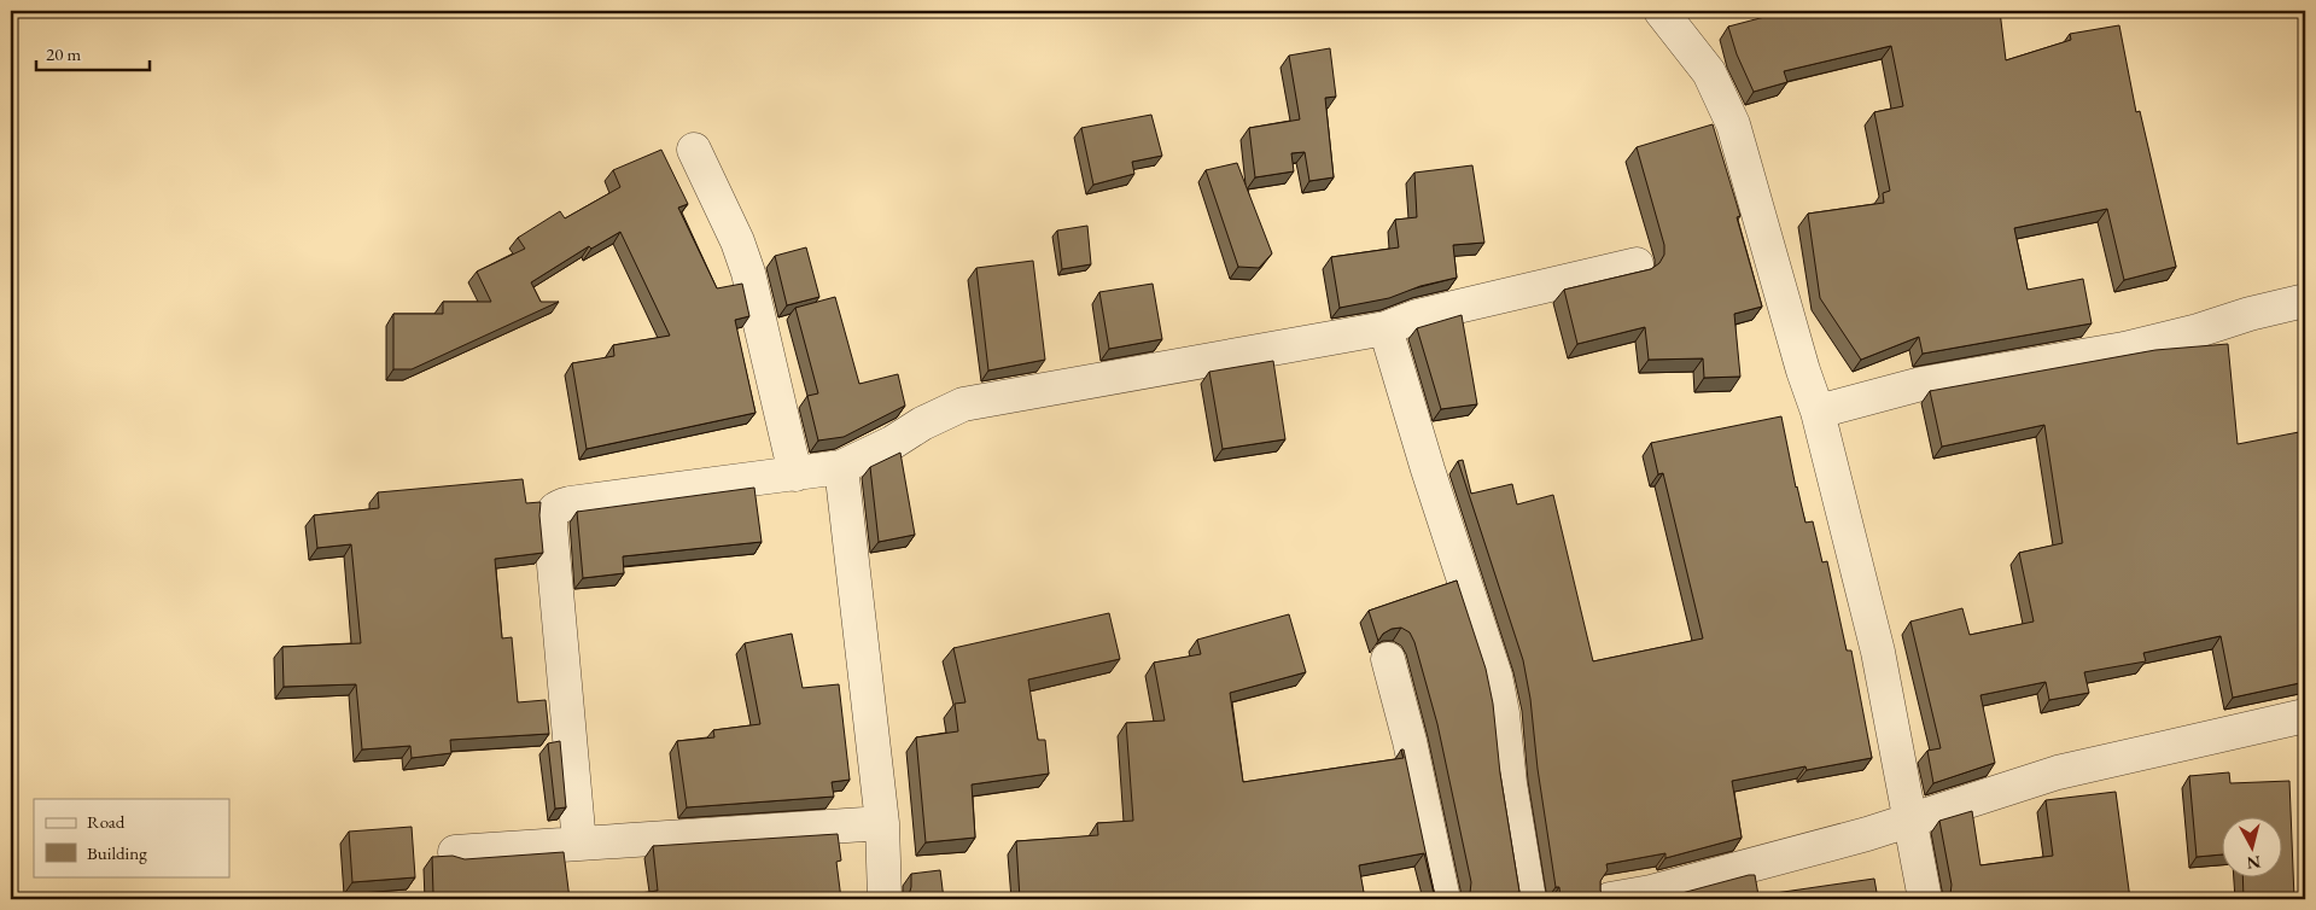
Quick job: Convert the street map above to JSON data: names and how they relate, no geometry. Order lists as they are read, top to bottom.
{
  "legend": ["Road", "Building"],
  "scale_bar": "20 m",
  "north": "bottom"
}
